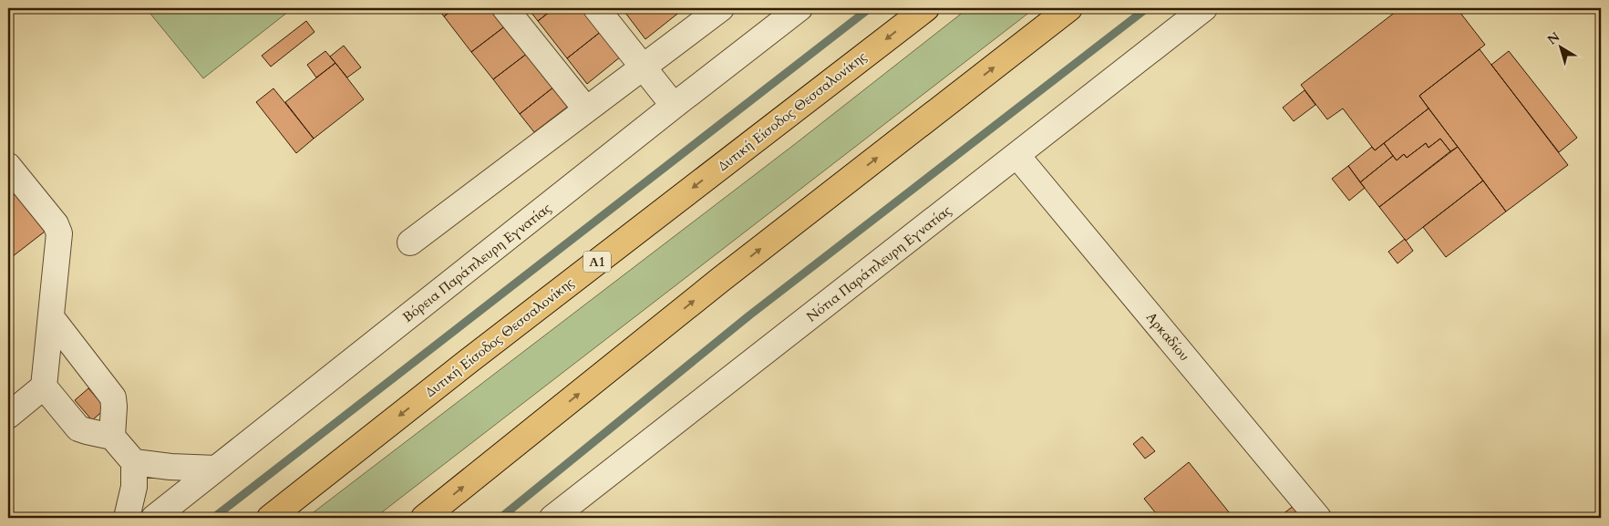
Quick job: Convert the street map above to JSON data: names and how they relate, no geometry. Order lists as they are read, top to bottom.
{
  "streets": {
    "highway": ["Δυτική Είσοδος Θεσσαλονίκης", "Α1"],
    "street": ["Βόρεια Παράπλευρη Εγνατίας", "Νότια Παράπλευρη Εγνατίας", "Αρκαδίου"]
  },
  "crossings": [
    ["Νότια Παράπλευρη Εγνατίας", "Αρκαδίου"]
  ],
  "north": "top left"
}
